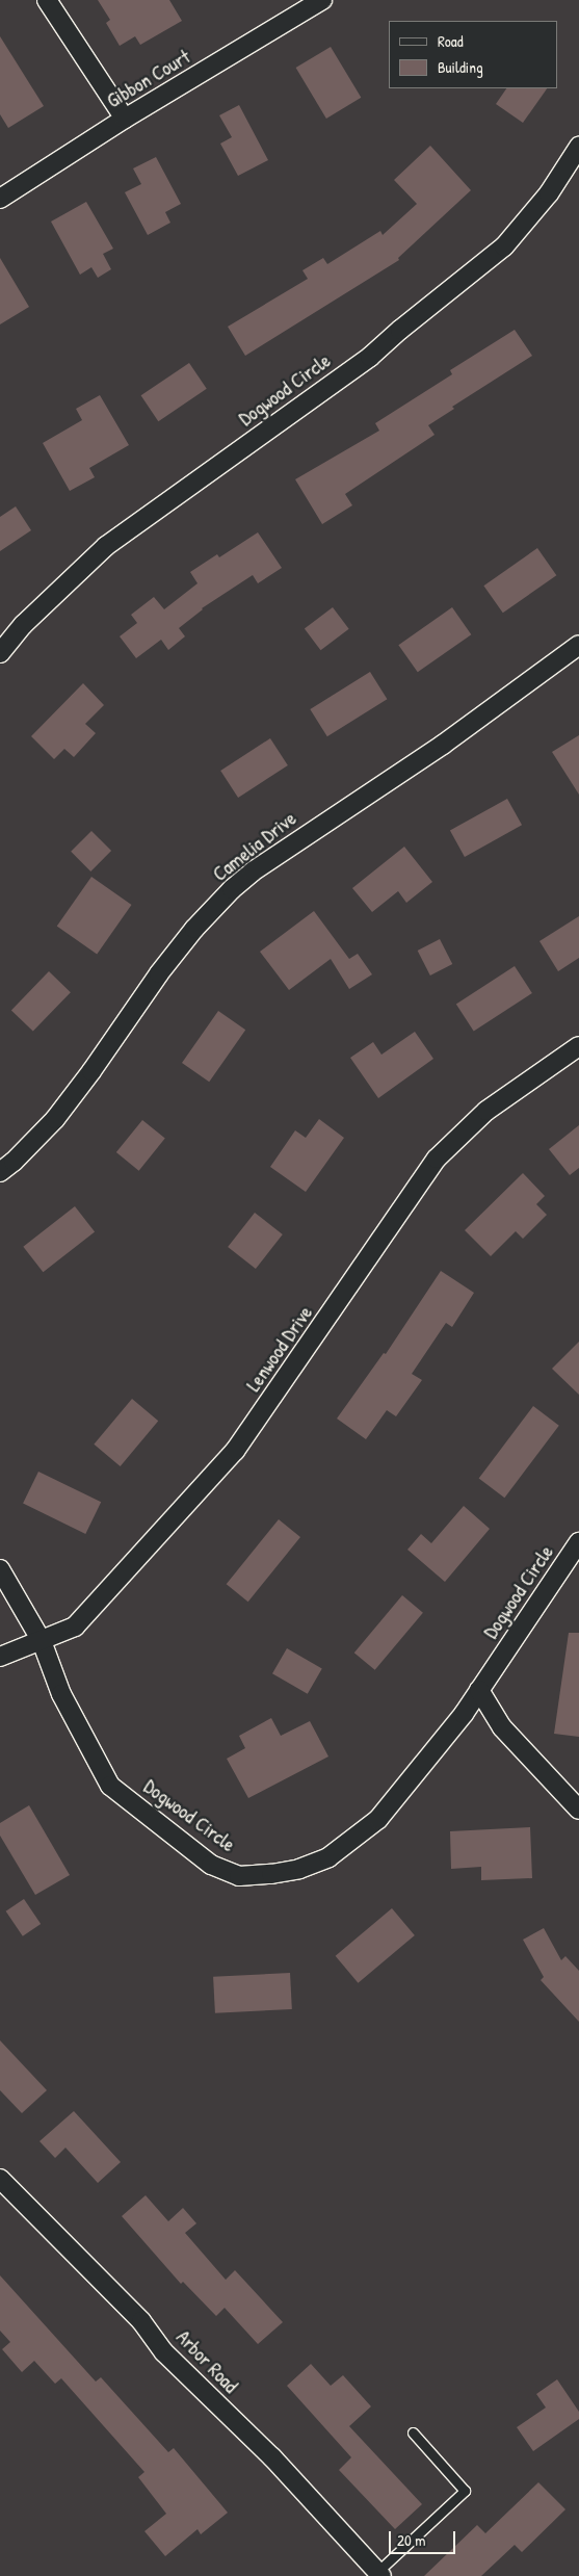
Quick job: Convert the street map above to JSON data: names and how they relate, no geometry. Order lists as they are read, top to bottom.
{
  "streets": {
    "street": [
      "Gibbon Court",
      "Dogwood Circle",
      "Camelia Drive",
      "Lenwood Drive",
      "Arbor Road"
    ]
  },
  "crossings": [
    ["Dogwood Circle", "Lenwood Drive"]
  ],
  "legend": ["Road", "Building"],
  "scale_bar": "20 m"
}
